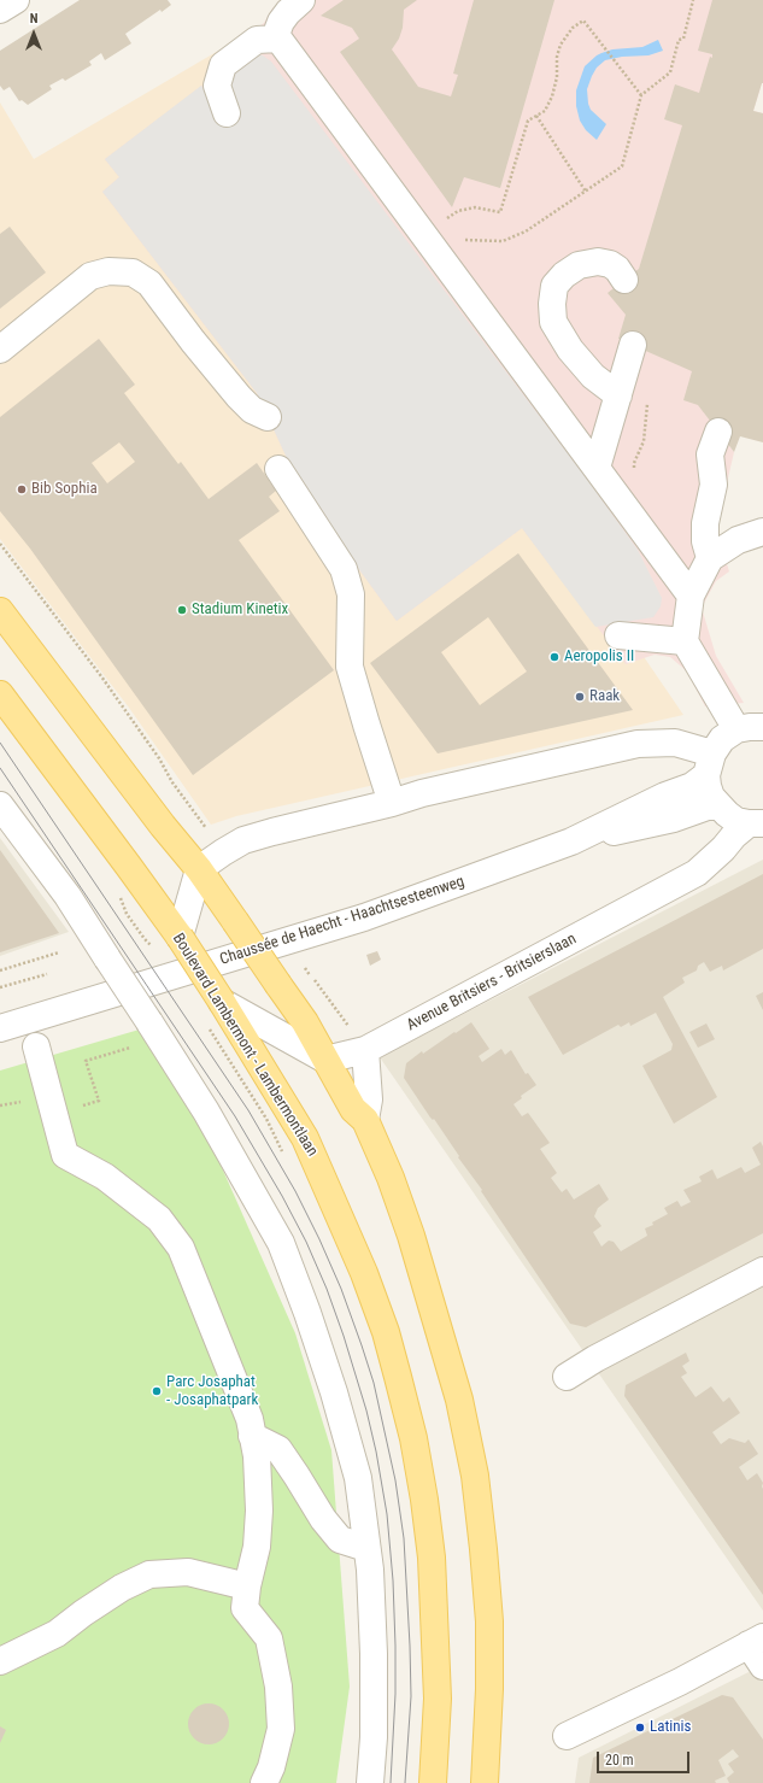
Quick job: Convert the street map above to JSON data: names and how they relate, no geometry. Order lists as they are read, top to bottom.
{
  "streets": {
    "main road": ["Boulevard Lambermont - Lambermontlaan"],
    "street": ["Chaussée de Haecht - Haachtsesteenweg", "Avenue Britsiers - Britsierslaan"]
  },
  "places": [
    "Bib Sophia",
    "Stadium Kinetix",
    "Aeropolis II",
    "Raak",
    "Parc Josaphat - Josaphatpark",
    "Latinis"
  ],
  "scale_bar": "20 m",
  "north": "top"
}
